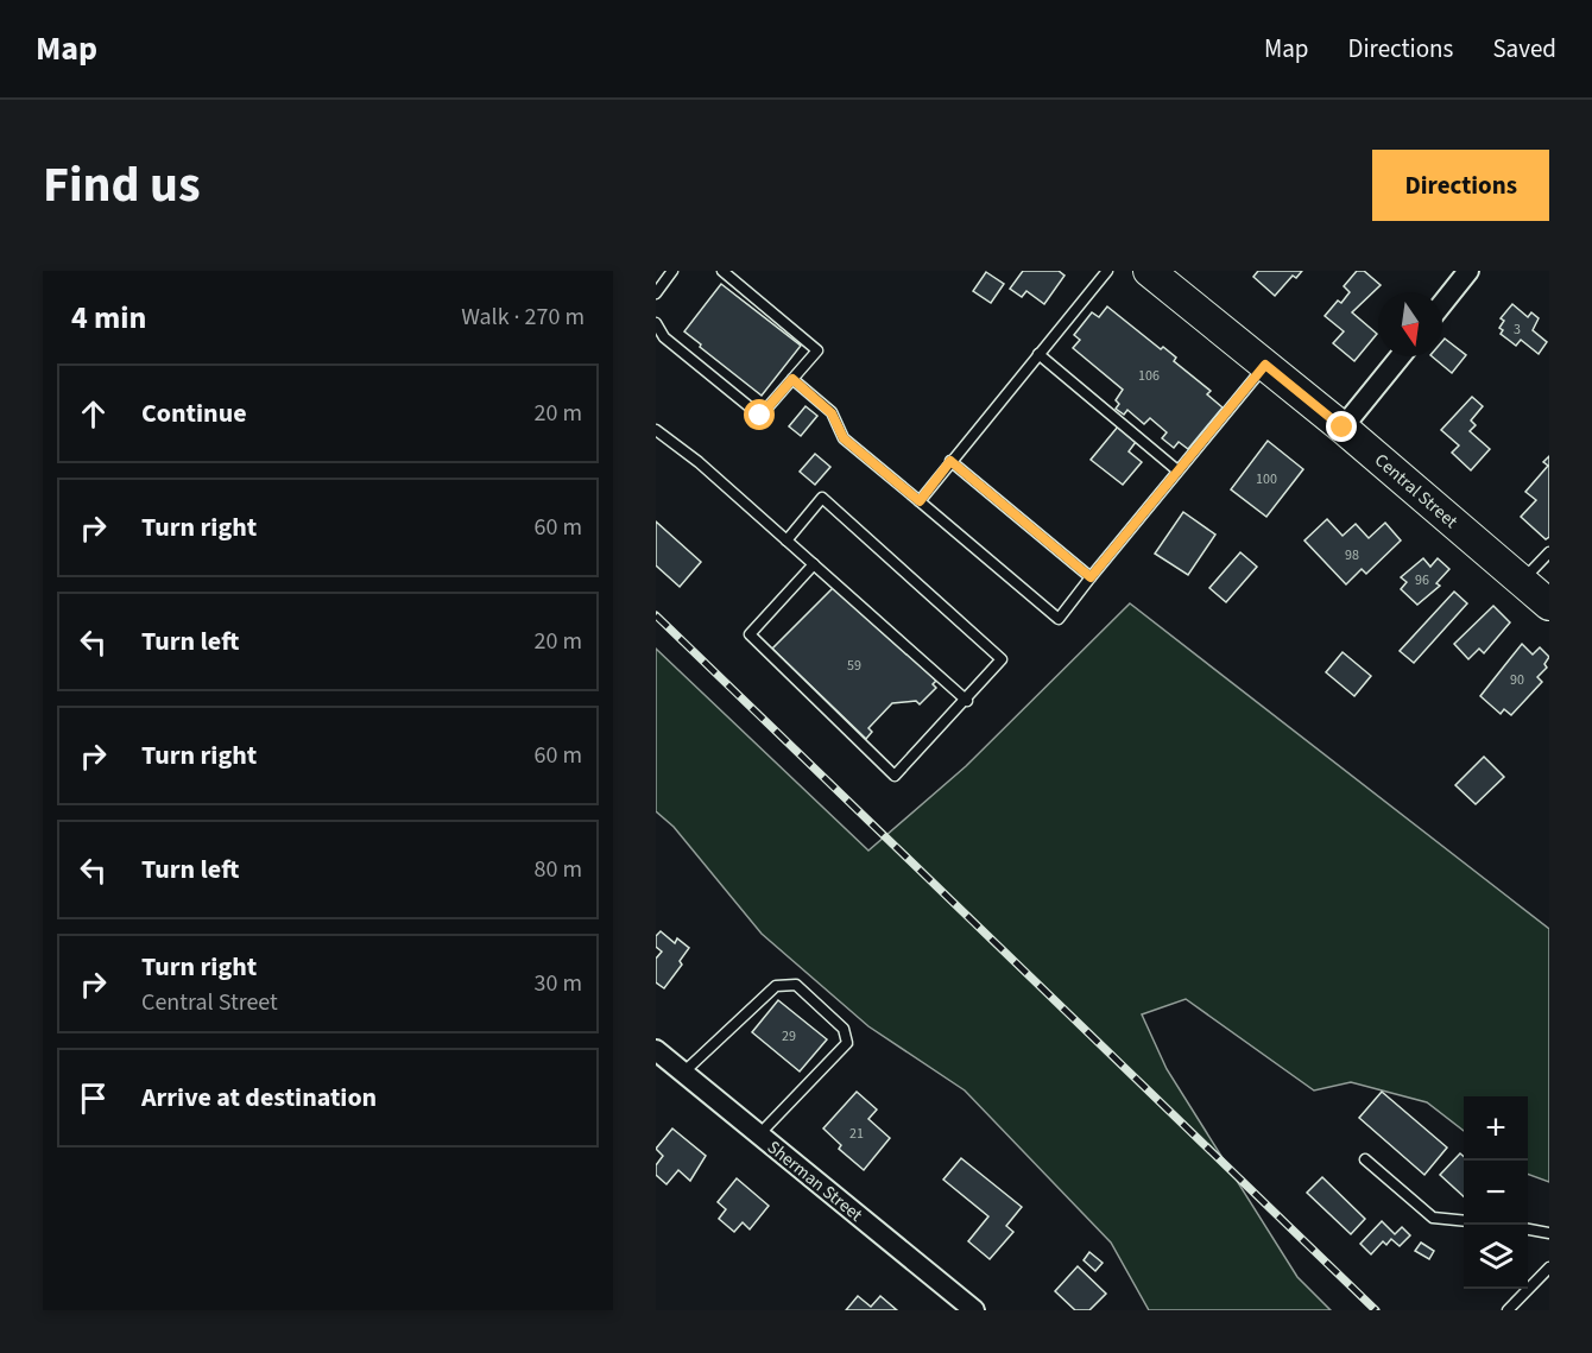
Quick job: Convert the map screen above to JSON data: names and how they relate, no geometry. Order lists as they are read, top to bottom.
{
  "streets": {
    "main road": ["Central Street"],
    "street": ["Sherman Street"]
  },
  "house_numbers": [
    "3",
    "106",
    "100",
    "98",
    "96",
    "59",
    "90",
    "29",
    "21"
  ],
  "north": "bottom",
  "page": {
    "header": "Map",
    "nav": ["Map", "Directions", "Saved"],
    "title": "Find us",
    "buttons": "Directions",
    "heading": ["4 min", "Walk · 270 m"],
    "list": [
      ["Continue", "20 m"],
      ["Turn right", "60 m"],
      ["Turn left", "20 m"],
      ["Turn right", "60 m"],
      ["Turn left", "80 m"],
      ["Turn right", "Central Street", "30 m"],
      "Arrive at destination"
    ],
    "map_buttons": ["+", "−"]
  }
}
